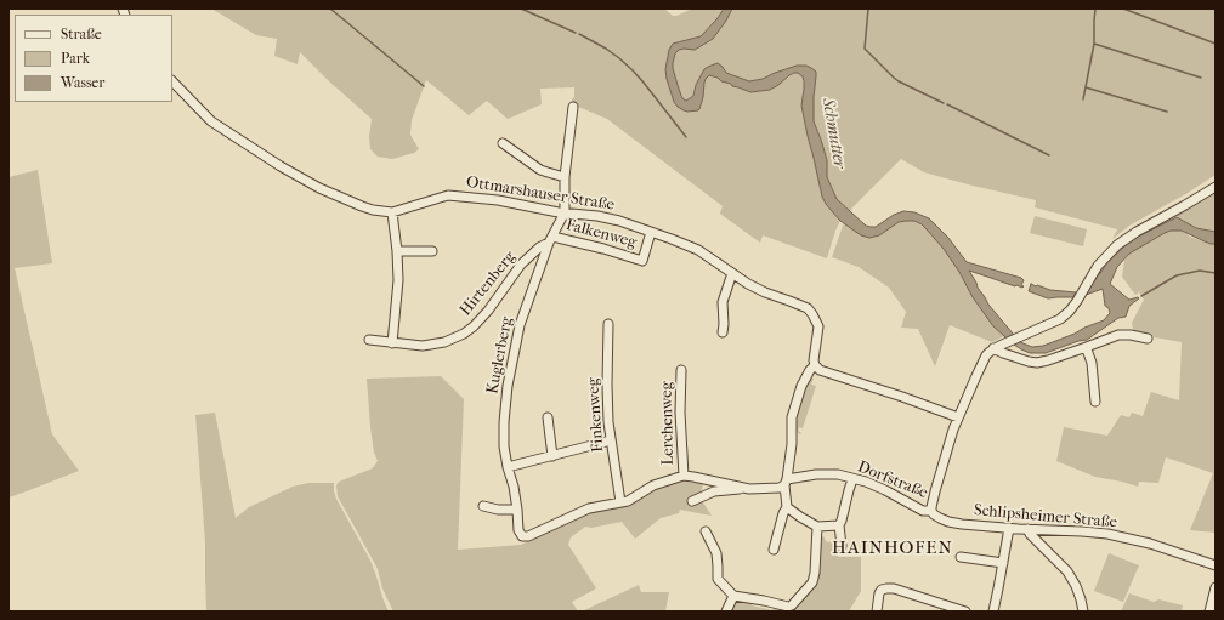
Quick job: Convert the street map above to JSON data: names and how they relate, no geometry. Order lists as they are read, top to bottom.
{
  "streets": {
    "street": [
      "Ottmarshauser Straße",
      "Falkenweg",
      "Hirtenberg",
      "Kuglerberg",
      "Finkenweg",
      "Lerchenweg",
      "Dorfstraße",
      "Schlipsheimer Straße"
    ]
  },
  "crossings": [
    ["Ottmarshauser Straße", "Falkenweg"],
    ["Ottmarshauser Straße", "Kuglerberg"],
    ["Falkenweg", "Hirtenberg"],
    ["Falkenweg", "Kuglerberg"],
    ["Hirtenberg", "Kuglerberg"],
    ["Kuglerberg", "Finkenweg"],
    ["Kuglerberg", "Lerchenweg"],
    ["Kuglerberg", "Dorfstraße"],
    ["Dorfstraße", "Schlipsheimer Straße"]
  ],
  "districts": ["HAINHOFEN"],
  "water": ["Schmutter"],
  "legend": ["Straße", "Park", "Wasser"]
}
